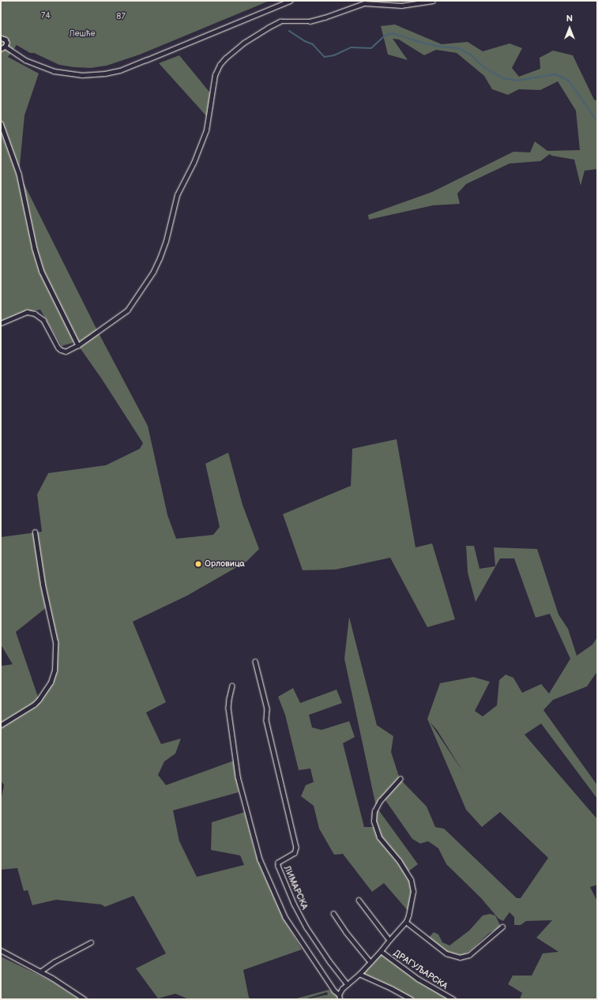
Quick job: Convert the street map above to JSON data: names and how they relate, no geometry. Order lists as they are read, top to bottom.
{
  "streets": {
    "street": ["ЛИМАРСКА", "ДРАГУЉАРСКА"]
  },
  "parks": ["74", "87", "Лешће"],
  "places": ["Орловица"],
  "north": "top"
}
